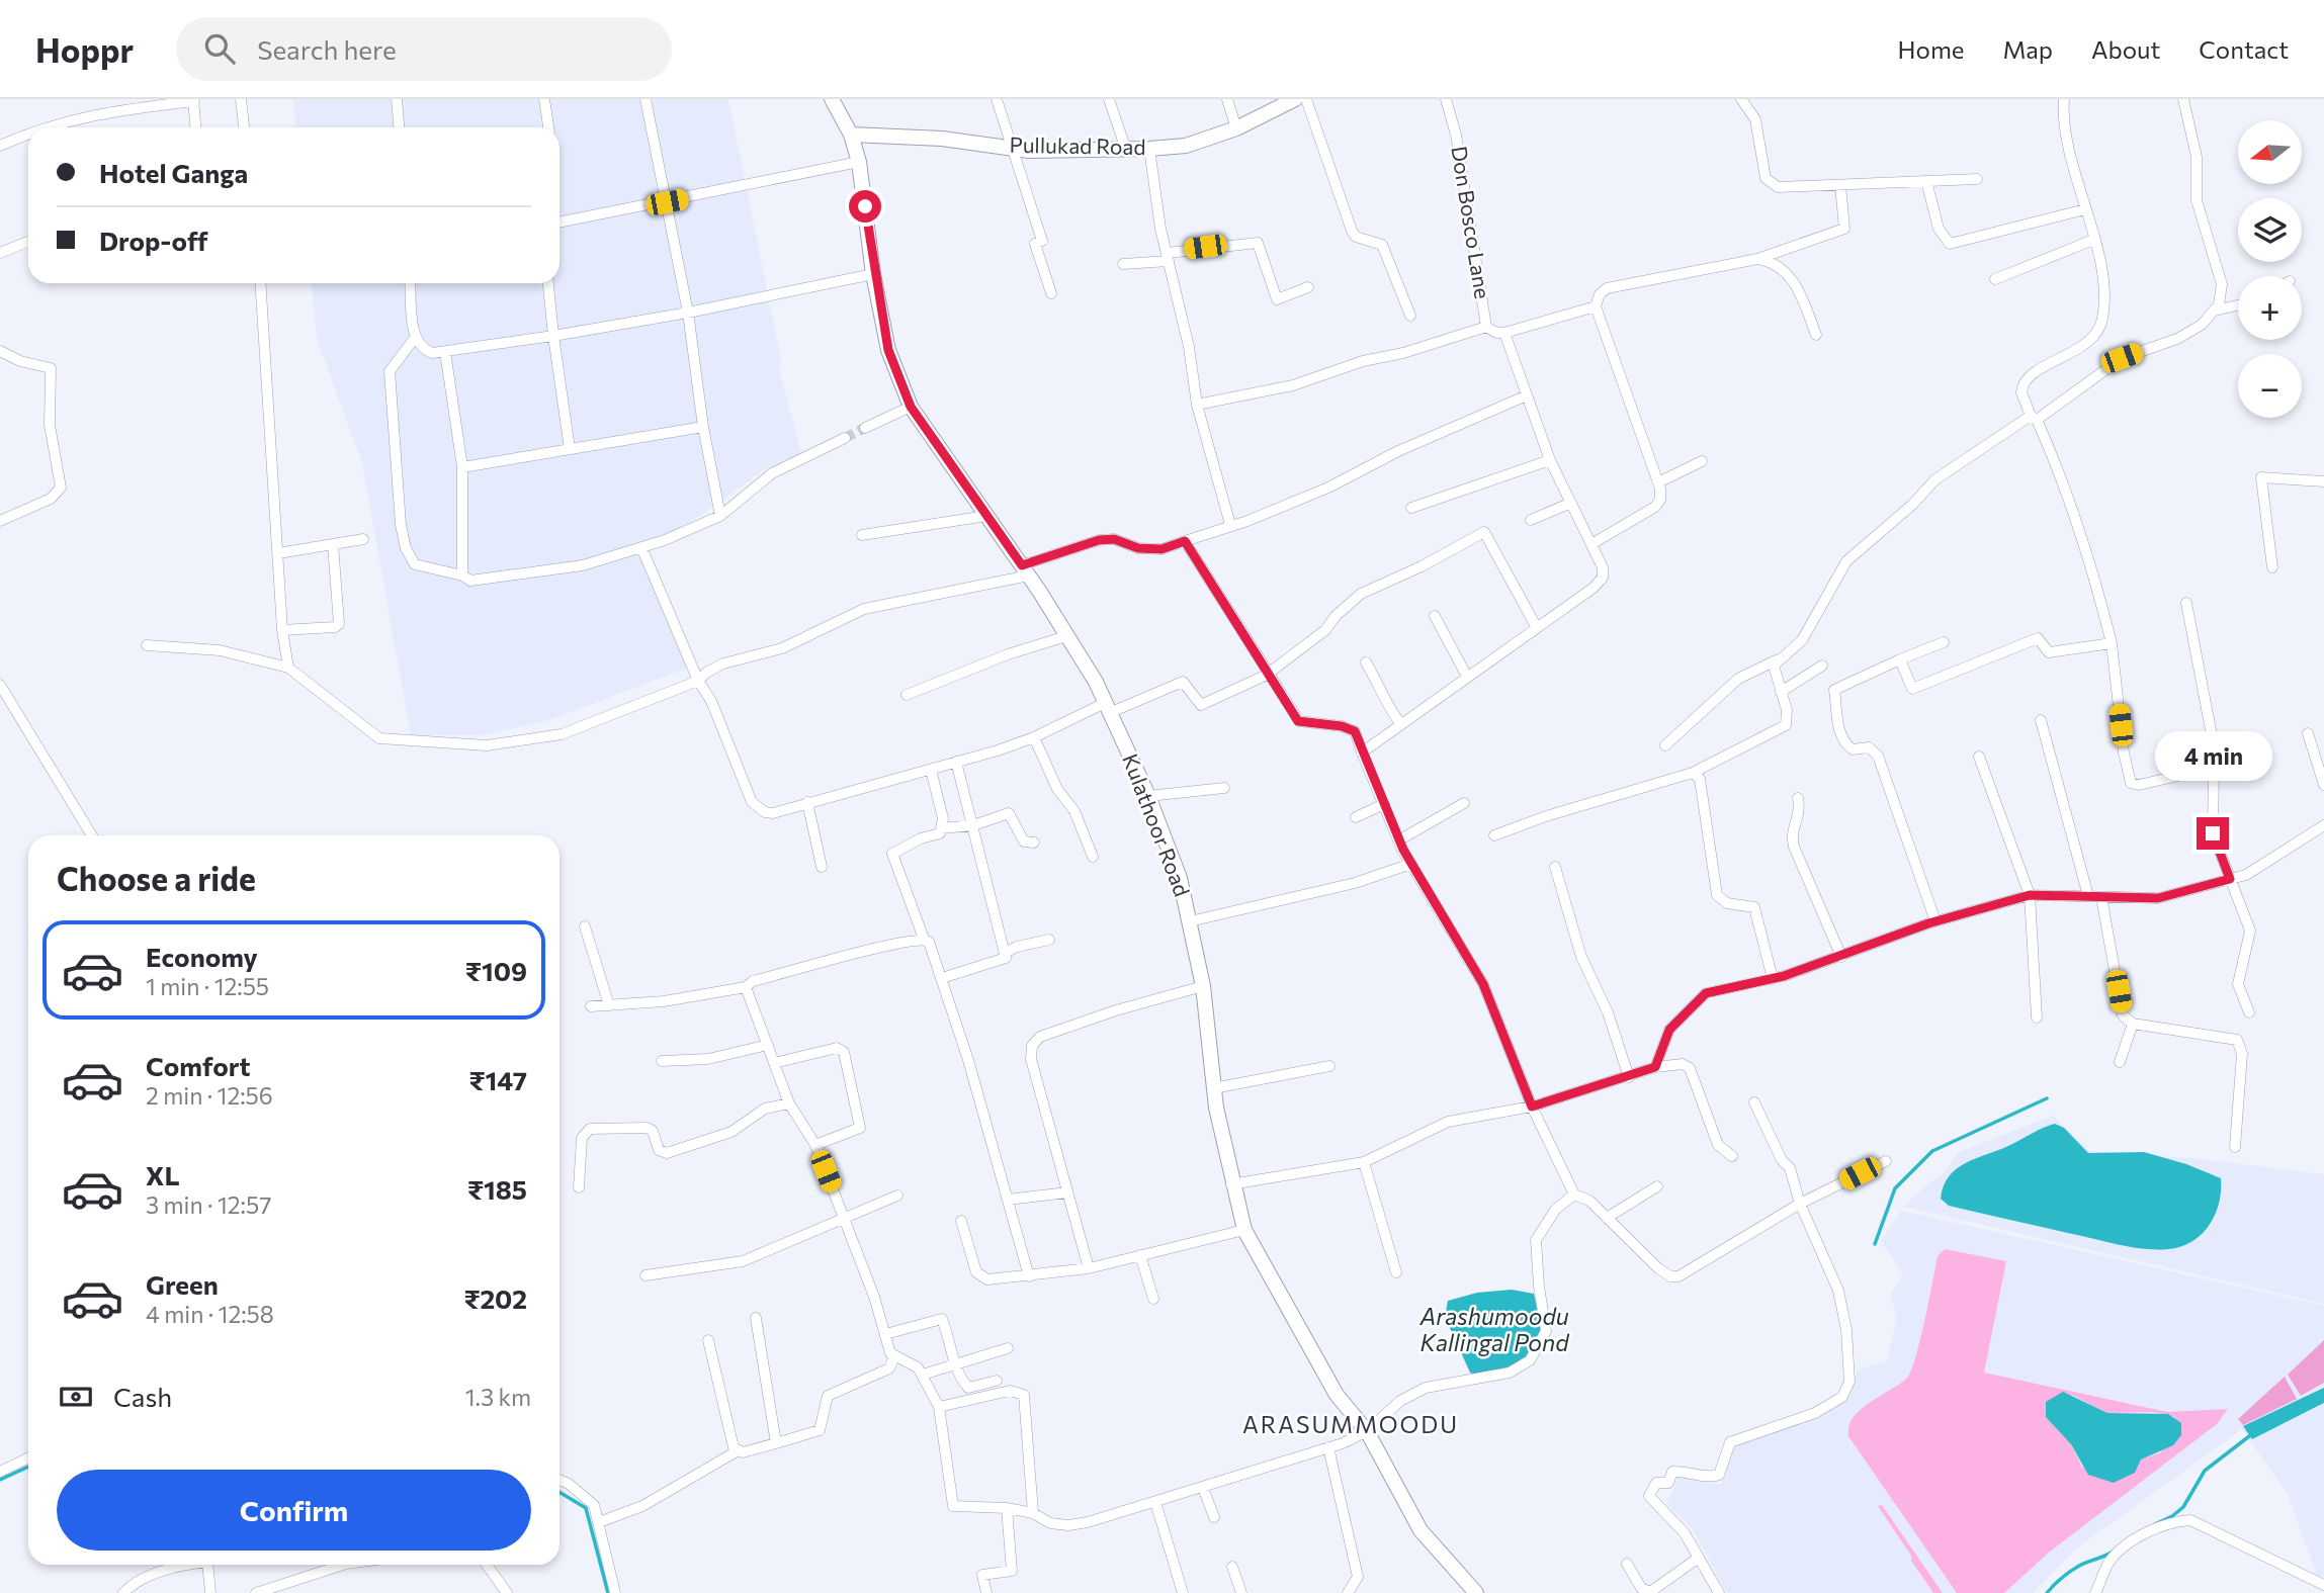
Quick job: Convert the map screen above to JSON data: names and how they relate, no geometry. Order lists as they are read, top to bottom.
{
  "streets": {
    "main road": ["Pullukad Road", "Kulathoor Road"],
    "street": ["Don Bosco Lane"]
  },
  "crossings": [
    ["Pullukad Road", "Kulathoor Road"]
  ],
  "districts": ["ARASUMMOODU"],
  "water": ["Arashumoodu Kallingal Pond"],
  "north": "left",
  "page": {
    "header": "Hoppr",
    "search": "Search here",
    "nav": [
      "Home",
      "Map",
      "About",
      "Contact"
    ],
    "map_buttons": ["+", "−"],
    "banner": ["Hotel Ganga", "Drop-off"],
    "bubble": "4 min",
    "heading": "Choose a ride",
    "list": [
      {
        "name": "Economy",
        "note": "1 min · 12:55",
        "value": "₹109"
      },
      {
        "name": "Comfort",
        "note": "2 min · 12:56",
        "value": "₹147"
      },
      {
        "name": "XL",
        "note": "3 min · 12:57",
        "value": "₹185"
      },
      {
        "name": "Green",
        "note": "4 min · 12:58",
        "value": "₹202"
      }
    ],
    "pay": ["Cash", "1.3 km"],
    "buttons": "Confirm"
  }
}
